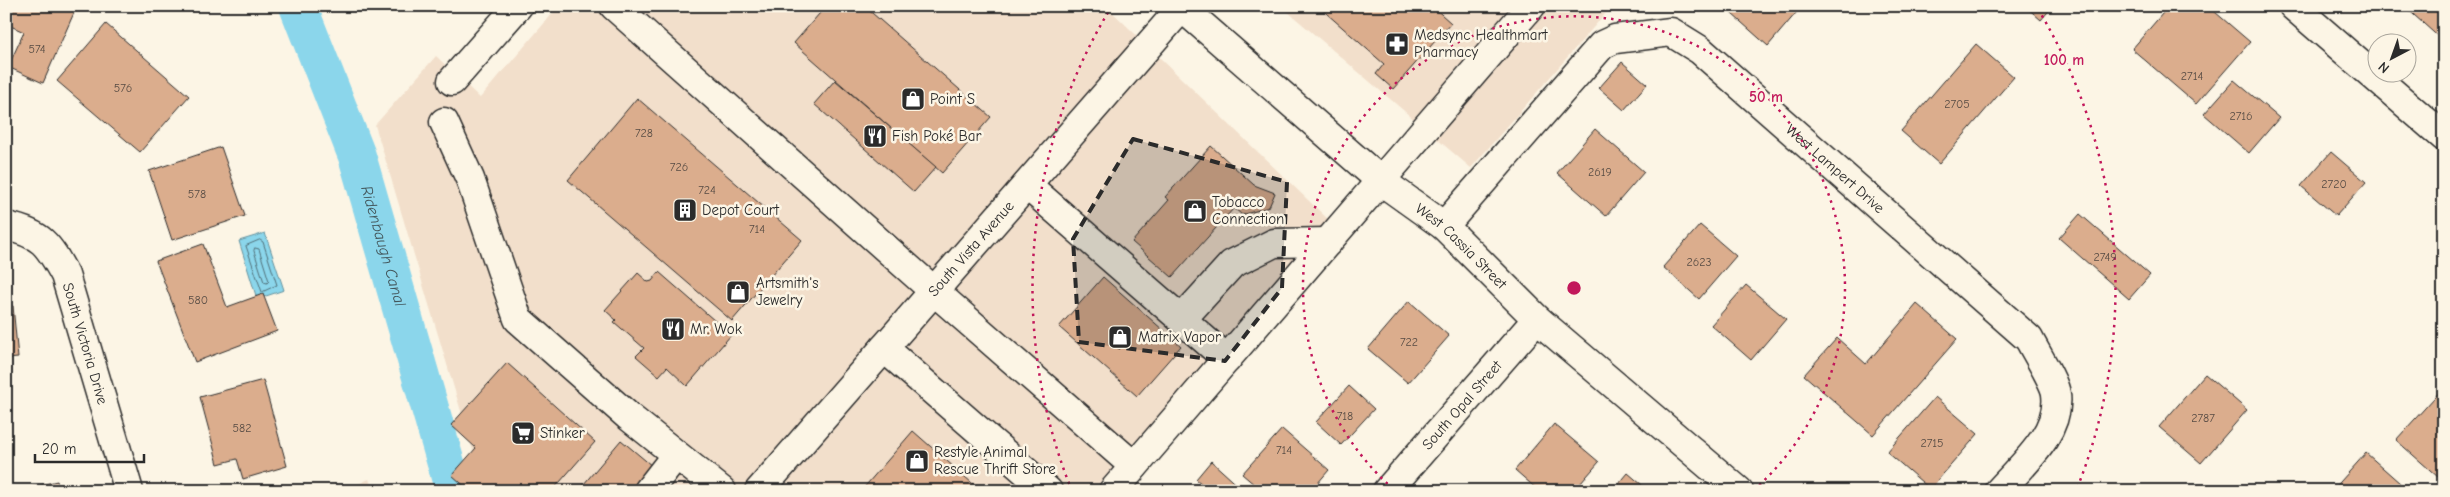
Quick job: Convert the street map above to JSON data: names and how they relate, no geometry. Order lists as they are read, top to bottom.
{
  "streets": {
    "street": [
      "West Lampert Drive",
      "West Cassia Street",
      "South Vista Avenue",
      "South Victoria Drive",
      "South Opal Street"
    ]
  },
  "crossings": [
    ["West Lampert Drive", "West Cassia Street"],
    ["West Cassia Street", "South Vista Avenue"],
    ["West Cassia Street", "South Opal Street"]
  ],
  "water": ["Ridenbaugh Canal"],
  "places": {
    "pharmacy": ["Medsync Healthmart Pharmacy"],
    "shop": [
      "Point S",
      "Tobacco Connection",
      "Artsmith's Jewelry",
      "Matrix Vapor",
      "Restyle Animal Rescue Thrift Store"
    ],
    "restaurant": ["Fish Poké Bar", "Mr. Wok"],
    "building": ["Depot Court"],
    "supermarket": ["Stinker"]
  },
  "house_numbers": [
    "574",
    "2714",
    "576",
    "2705",
    "2716",
    "728",
    "726",
    "2619",
    "2720",
    "724",
    "578",
    "714",
    "2749",
    "2623",
    "580",
    "722",
    "718",
    "2787",
    "582",
    "2715",
    "714"
  ],
  "scale_bar": "20 m",
  "north": "bottom left",
  "rings": ["100 m", "50 m"]
}
